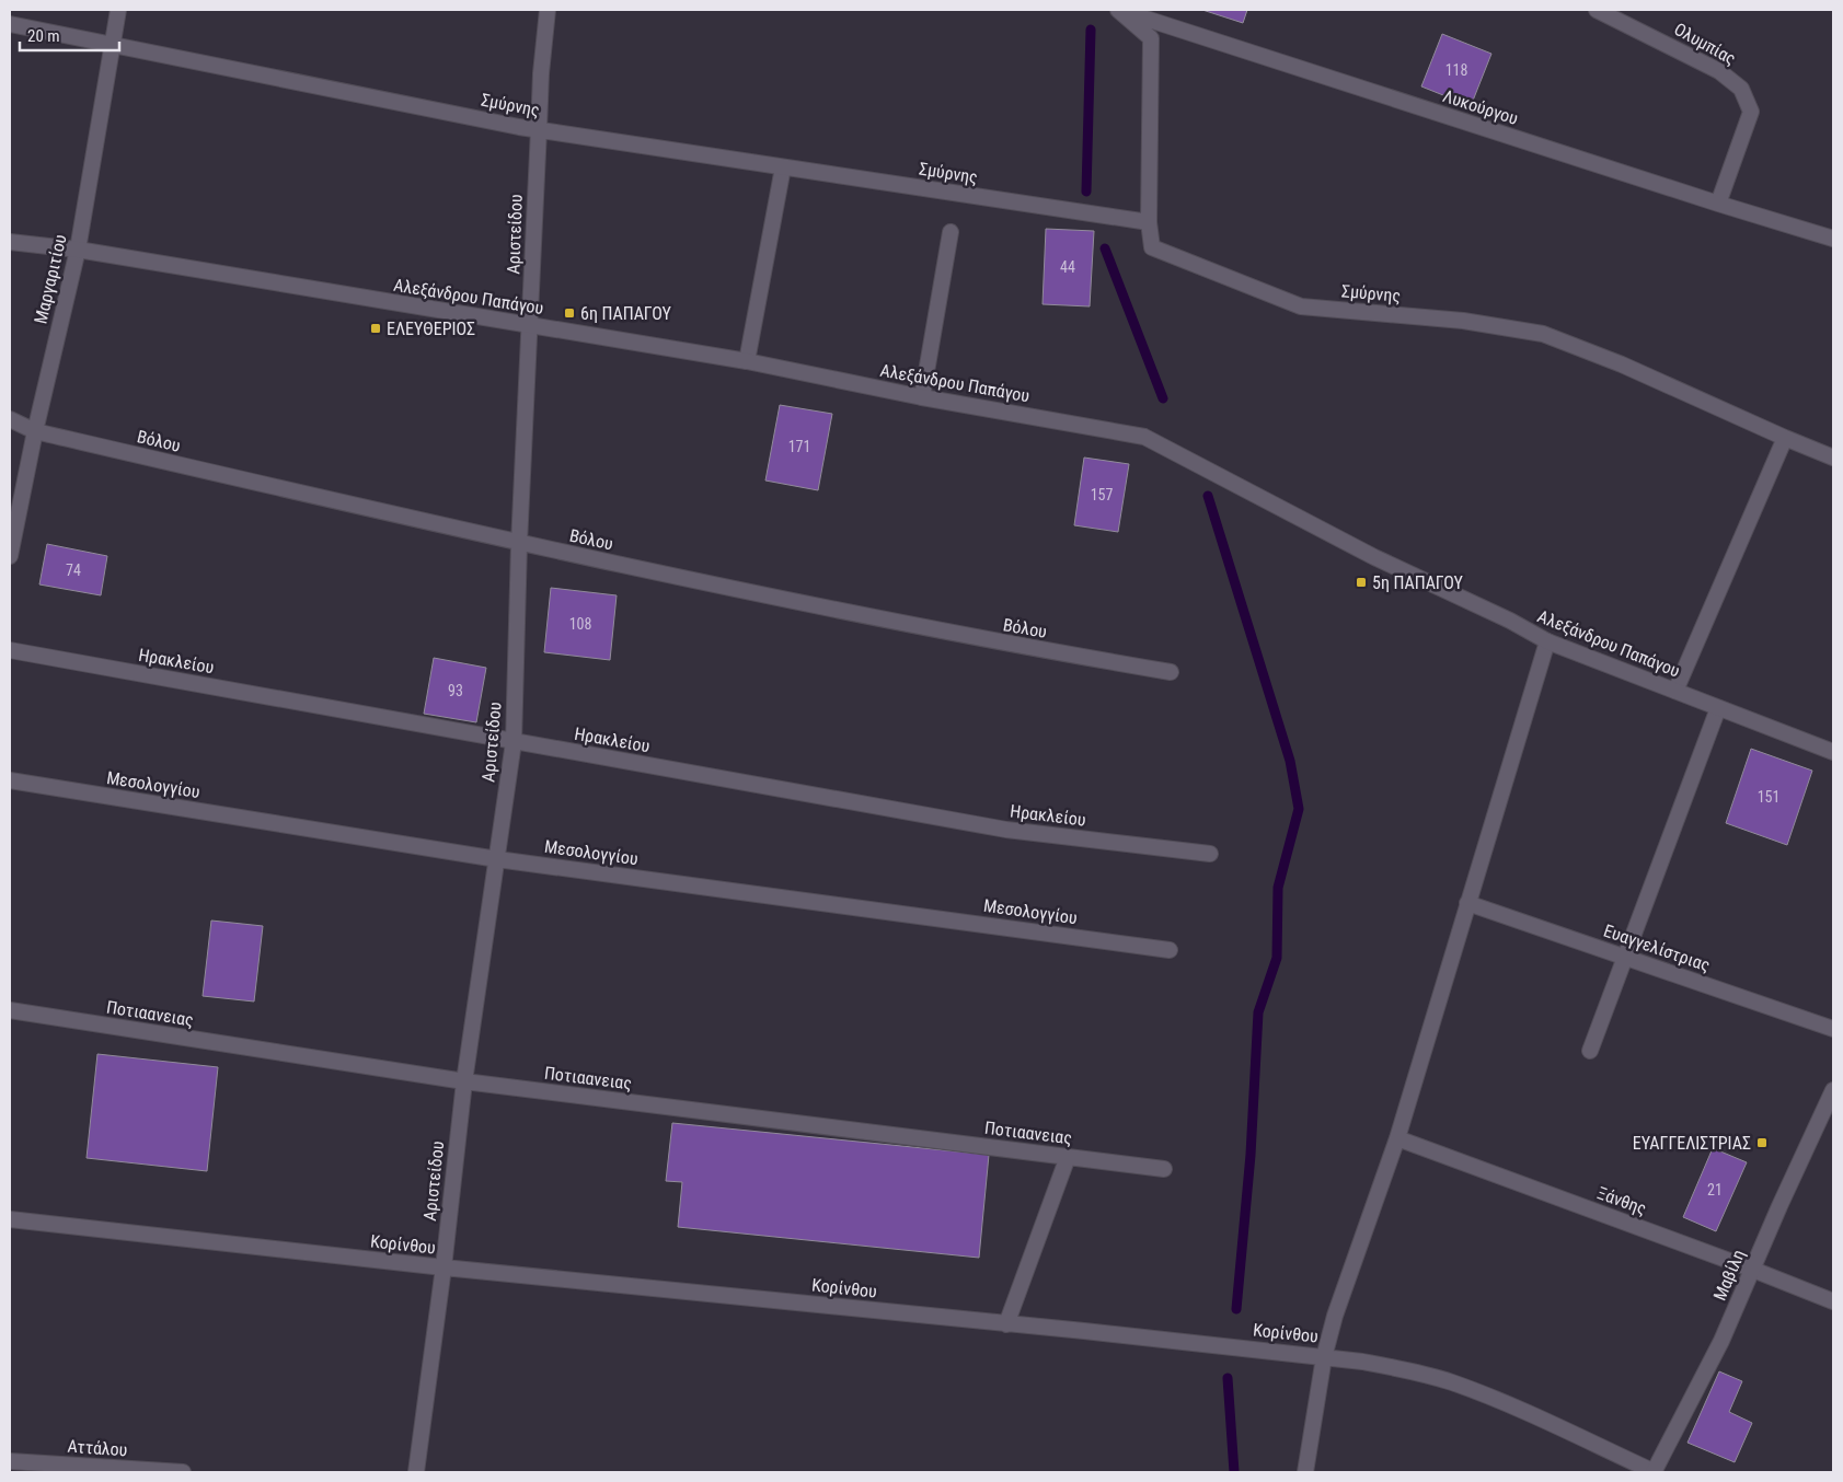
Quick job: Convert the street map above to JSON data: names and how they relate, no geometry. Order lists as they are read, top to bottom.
{
  "streets": {
    "street": [
      "Ολυμπίας",
      "Σμύρνης",
      "Λυκούργου",
      "Αριστείδου",
      "Μαργαριτίου",
      "Αλεξάνδρου Παπάγου",
      "Βόλου",
      "Ηρακλείου",
      "Μεσολογγίου",
      "Ευαγγελίστριας",
      "Ποτιαανειας",
      "Ξάνθης",
      "Κορίνθου",
      "Μαβίλη",
      "Αττάλου"
    ]
  },
  "crossings": [
    ["Ολυμπίας", "Λυκούργου"],
    ["Σμύρνης", "Αριστείδου"],
    ["Σμύρνης", "Μαργαριτίου"],
    ["Αριστείδου", "Αλεξάνδρου Παπάγου"],
    ["Αριστείδου", "Βόλου"],
    ["Αριστείδου", "Ηρακλείου"],
    ["Αριστείδου", "Μεσολογγίου"],
    ["Αριστείδου", "Ποτιαανειας"],
    ["Αριστείδου", "Κορίνθου"],
    ["Μαργαριτίου", "Αλεξάνδρου Παπάγου"],
    ["Μαργαριτίου", "Βόλου"],
    ["Ξάνθης", "Μαβίλη"],
    ["Κορίνθου", "Μαβίλη"]
  ],
  "places": {
    "transit": [
      "6η ΠΑΠΑΓΟΥ",
      "ΕΛΕΥΘΕΡΙΟΣ",
      "5η ΠΑΠΑΓΟΥ",
      "ΕΥΑΓΓΕΛΙΣΤΡΙΑΣ"
    ]
  },
  "house_numbers": [
    "118",
    "44",
    "171",
    "157",
    "74",
    "108",
    "93",
    "151",
    "21"
  ],
  "scale_bar": "20 m"
}
